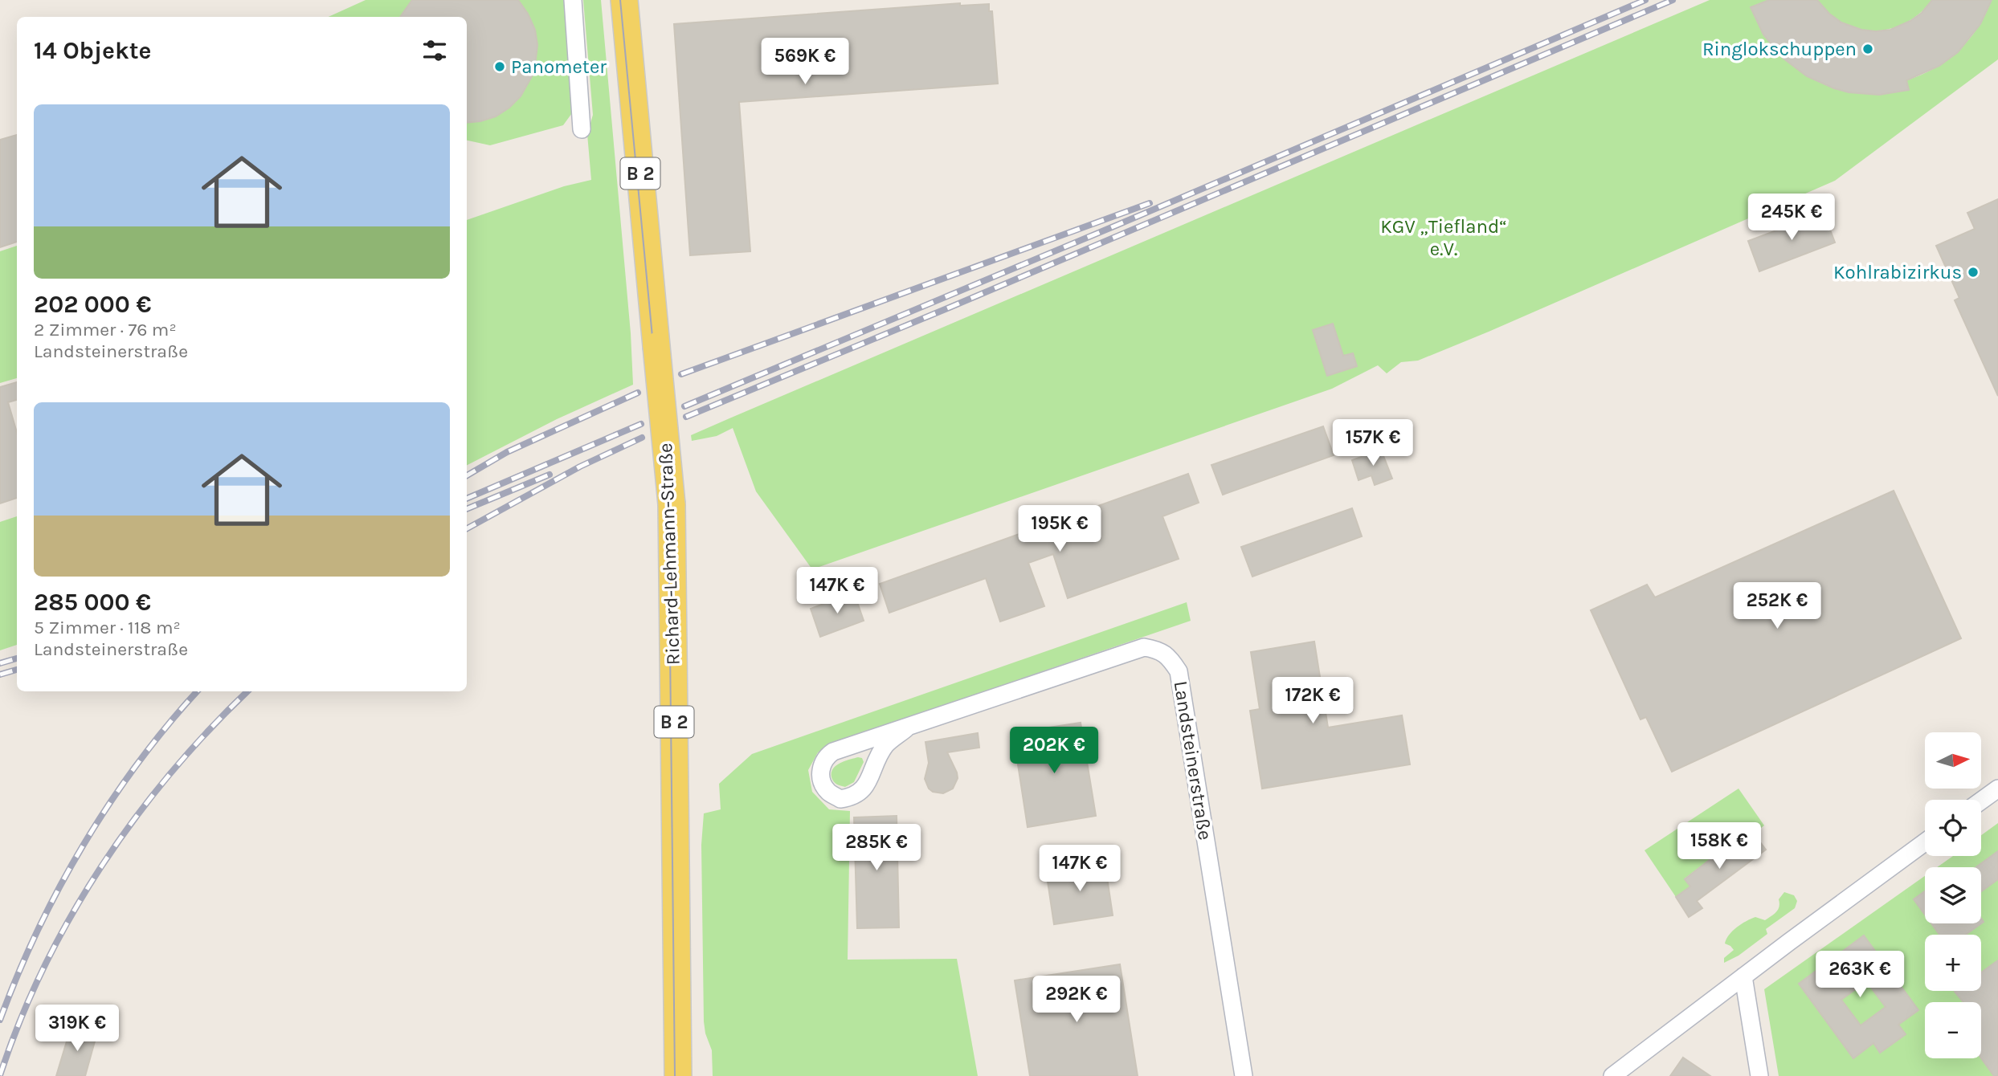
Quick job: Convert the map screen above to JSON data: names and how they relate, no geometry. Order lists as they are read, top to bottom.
{
  "streets": {
    "main road": ["B 2", "Richard-Lehmann-Straße"],
    "street": ["Landsteinerstraße"]
  },
  "parks": ["KGV „Tiefland“ e.V."],
  "places": ["Ringlokschuppen", "Panometer", "Kohlrabizirkus"],
  "north": "right",
  "page": {
    "heading": "14 Objekte",
    "price": [
      "569K €",
      "245K €",
      "157K €",
      "195K €",
      "147K €",
      "252K €",
      "172K €",
      "202K €",
      "158K €",
      "285K €",
      "147K €",
      "263K €",
      "292K €",
      "319K €"
    ],
    "list": [
      {
        "name": "202 000 €",
        "note": "2 Zimmer · 76 m² · Landsteinerstraße"
      },
      {
        "name": "285 000 €",
        "note": "5 Zimmer · 118 m² · Landsteinerstraße"
      }
    ],
    "map_buttons": ["+", "−"]
  }
}
